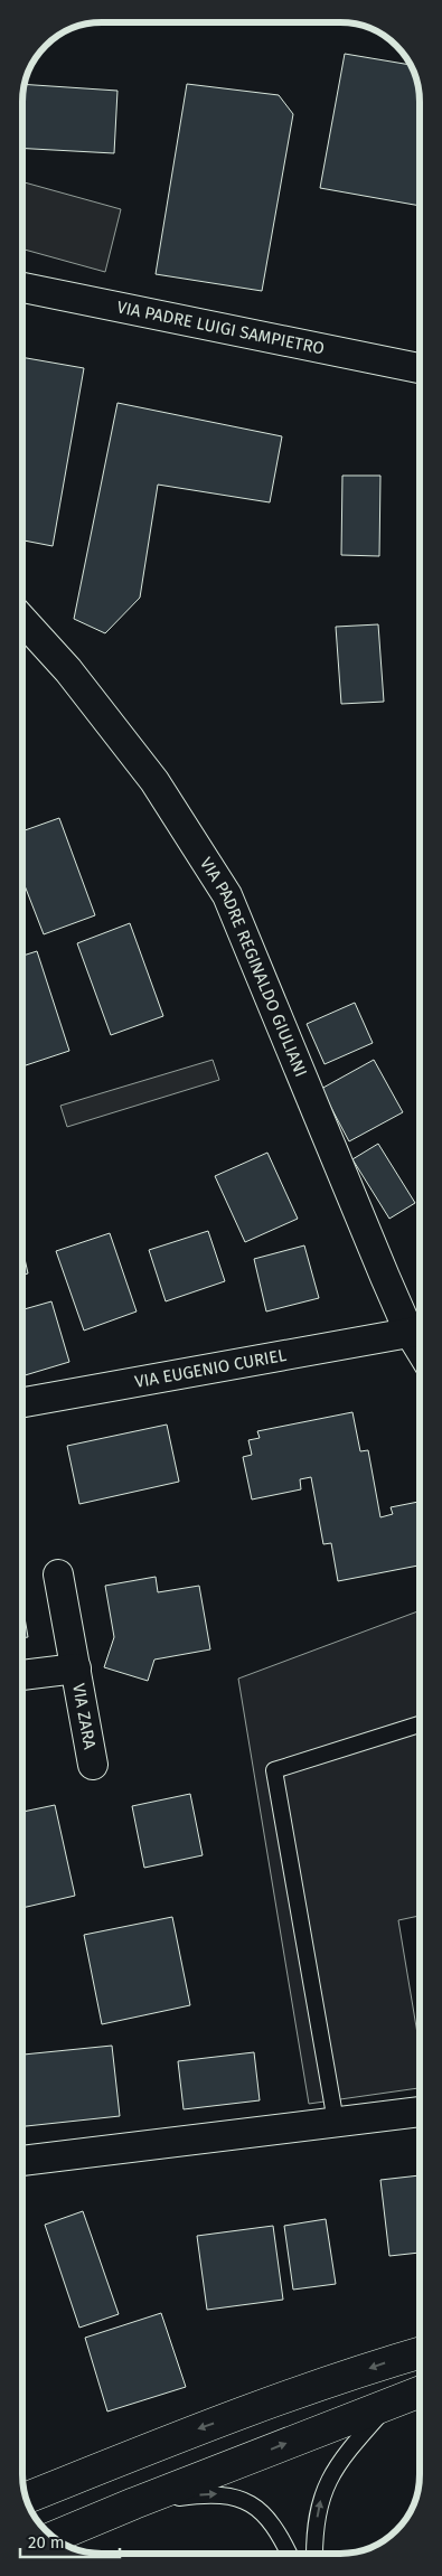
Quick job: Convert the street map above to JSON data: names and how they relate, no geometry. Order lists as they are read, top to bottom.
{
  "streets": {
    "street": [
      "VIA PADRE LUIGI SAMPIETRO",
      "VIA PADRE REGINALDO GIULIANI",
      "VIA EUGENIO CURIEL",
      "VIA ZARA"
    ]
  },
  "crossings": [
    ["VIA PADRE REGINALDO GIULIANI", "VIA EUGENIO CURIEL"]
  ],
  "scale_bar": "20 m"
}
